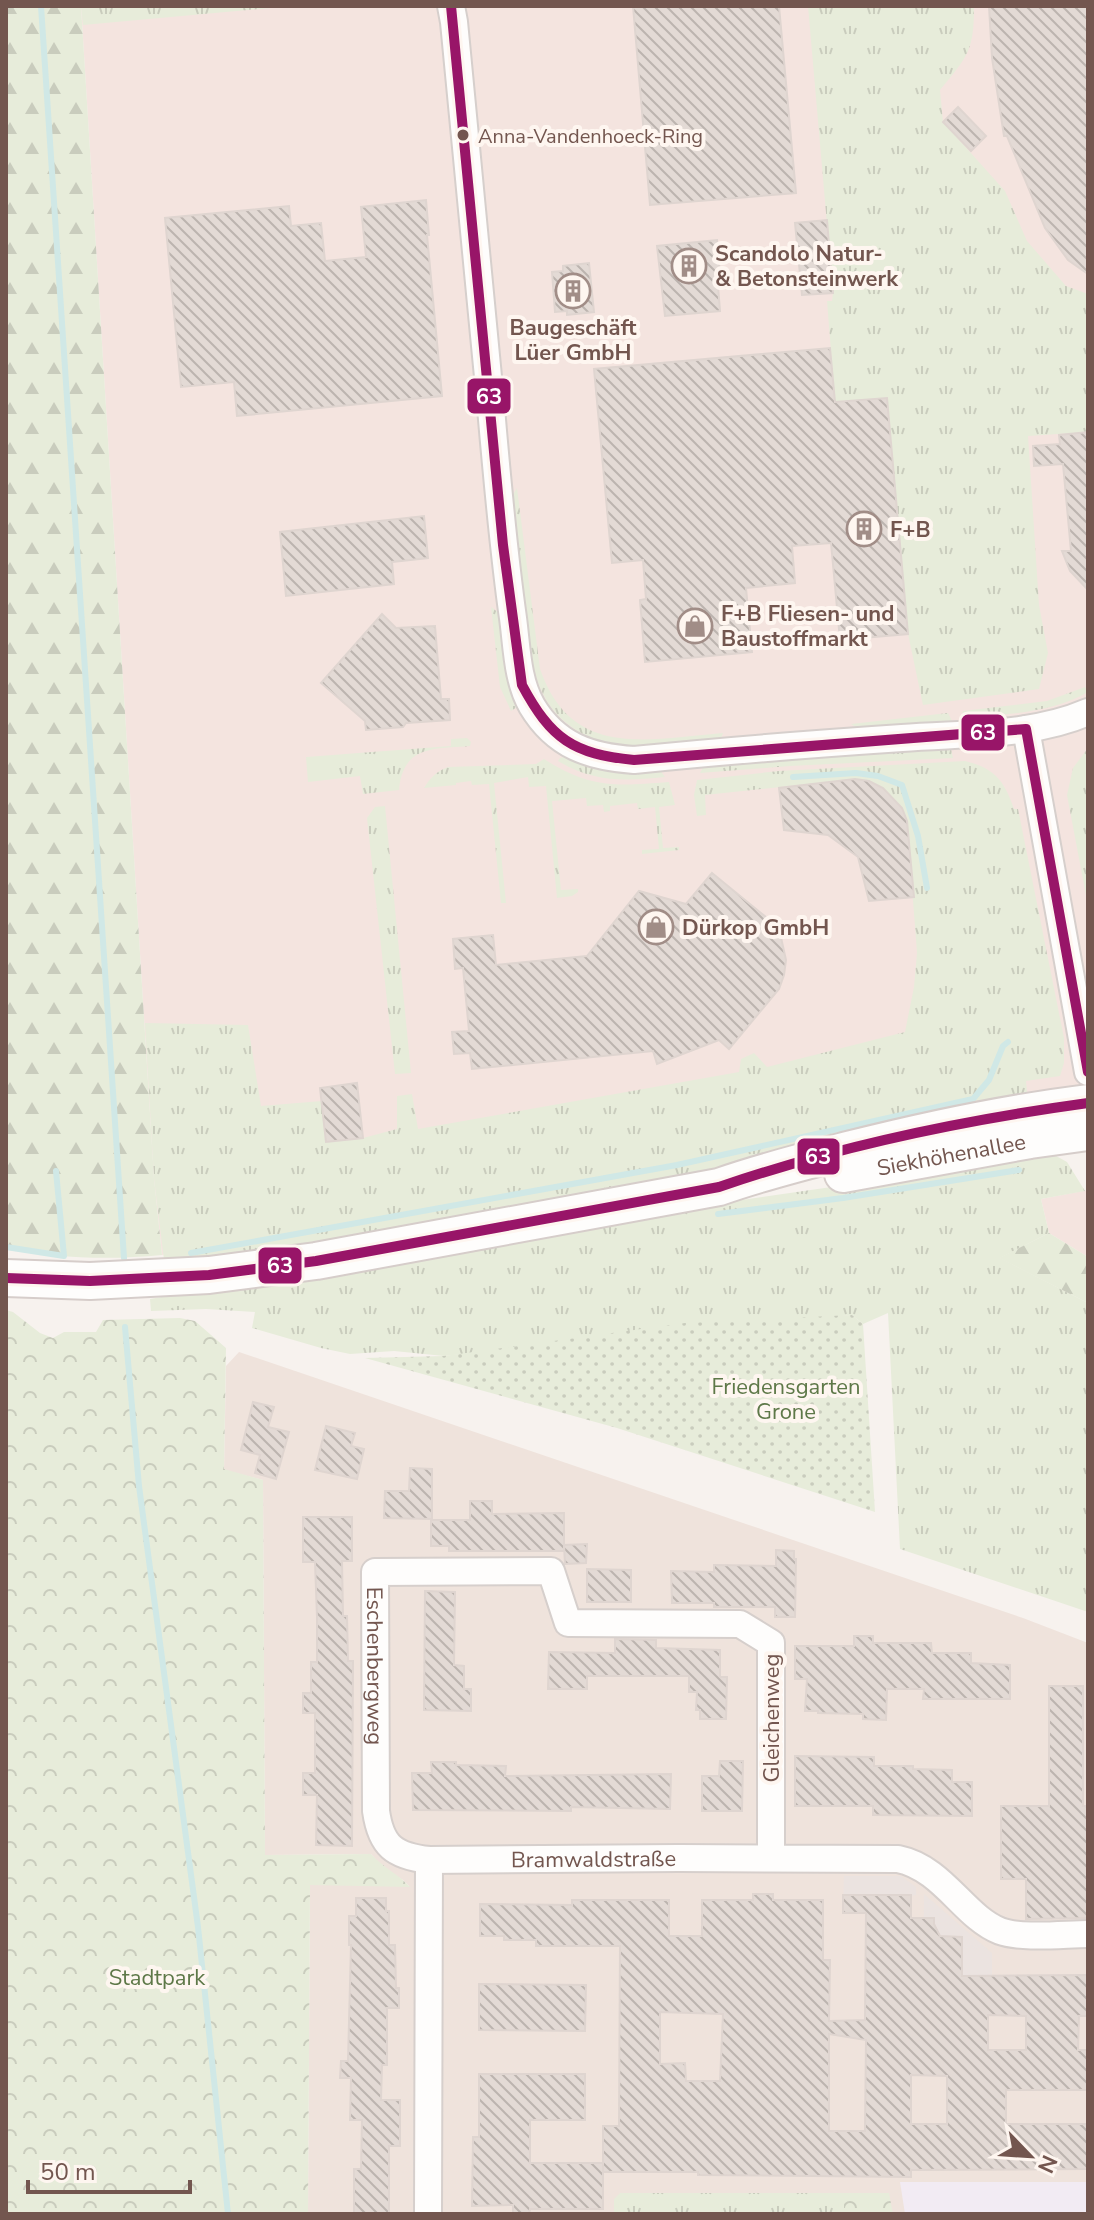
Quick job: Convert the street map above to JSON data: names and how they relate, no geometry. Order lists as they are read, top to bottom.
{
  "streets": {
    "main road": ["Siekhöhenallee"],
    "street": ["Eschenbergweg", "Gleichenweg", "Bramwaldstraße"]
  },
  "crossings": [
    ["Eschenbergweg", "Gleichenweg"],
    ["Eschenbergweg", "Bramwaldstraße"],
    ["Gleichenweg", "Bramwaldstraße"]
  ],
  "parks": ["Friedensgarten Grone", "Stadtpark"],
  "places": {
    "other": ["Anna-Vandenhoeck-Ring"],
    "building": ["Scandolo Natur- & Betonsteinwerk", "Baugeschäft Lüer GmbH", "F+B"],
    "shop": ["F+B Fliesen- und Baustoffmarkt", "Dürkop GmbH"]
  },
  "lines": ["transit line 63"],
  "scale_bar": "50 m",
  "north": "bottom right"
}
